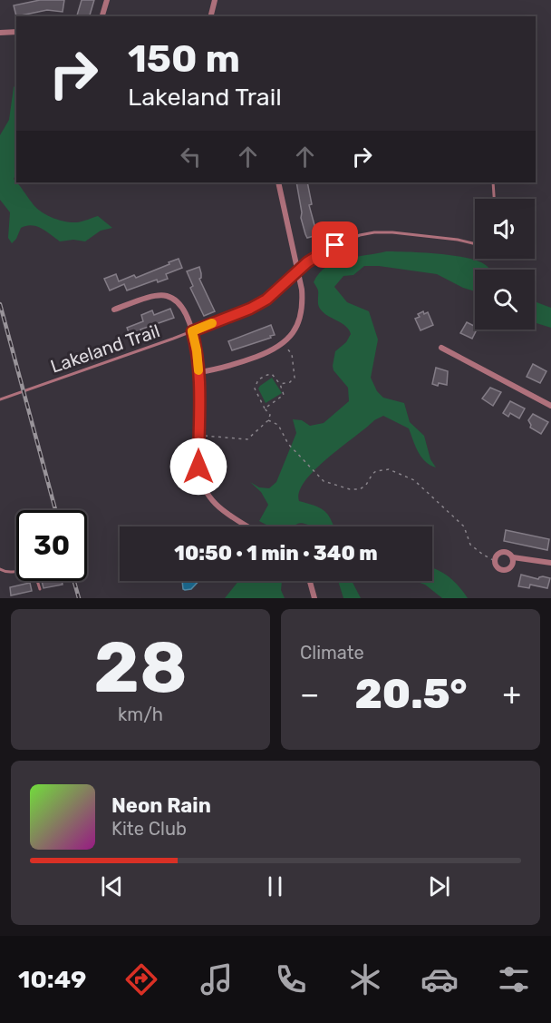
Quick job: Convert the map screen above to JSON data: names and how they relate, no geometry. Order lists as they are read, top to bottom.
{
  "streets": {
    "lane": ["Lakeland Trail"]
  },
  "page": {
    "turn": ["150 m", "Lakeland Trail"],
    "limit": "30",
    "trip": "10:50 · 1 min · 340 m",
    "tile": [
      ["28", "km/h"],
      "Climate"
    ],
    "heat": ["−", "20.5°", "+"],
    "song": ["Neon Rain", "Kite Club"],
    "tabs": "10:49"
  }
}
